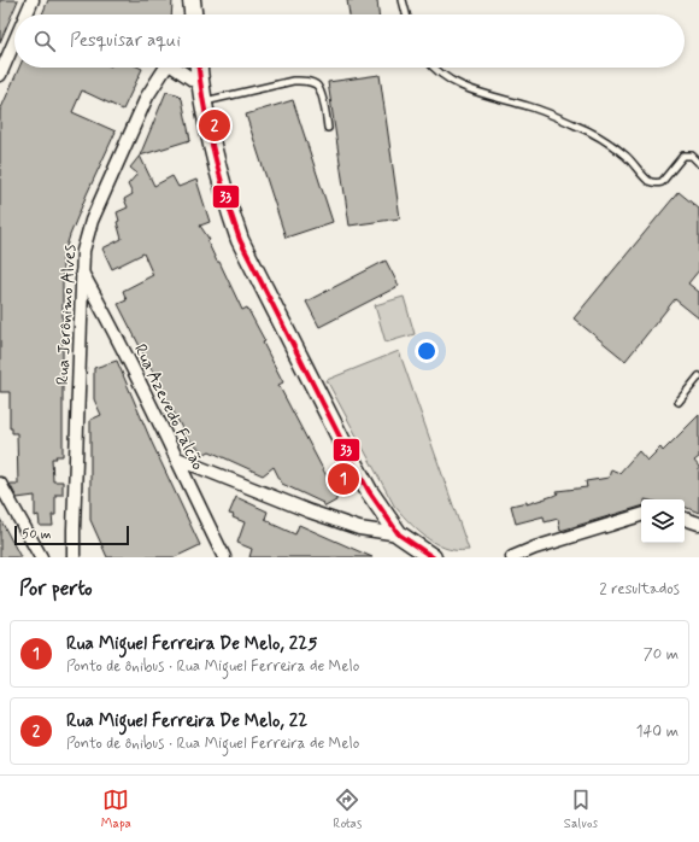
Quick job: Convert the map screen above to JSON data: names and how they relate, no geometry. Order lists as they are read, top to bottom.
{
  "streets": {
    "street": ["Rua Jerônimo Alves", "Rua Azevedo Falcão"]
  },
  "crossings": [
    ["Rua Jerônimo Alves", "Rua Azevedo Falcão"]
  ],
  "lines": ["transit line 33"],
  "scale_bar": "50 m",
  "page": {
    "search": "Pesquisar aqui",
    "pins": ["2", "1"],
    "scale": "50 m",
    "heading": ["Por perto", "2 resultados"],
    "list": [
      {
        "mark": "1",
        "name": "Rua Miguel Ferreira De Melo, 225",
        "note": "Ponto de ônibus · Rua Miguel Ferreira de Melo",
        "value": "70 m"
      },
      {
        "mark": "2",
        "name": "Rua Miguel Ferreira De Melo, 22",
        "note": "Ponto de ônibus · Rua Miguel Ferreira de Melo",
        "value": "140 m"
      }
    ],
    "nav": ["Mapa", "Rotas", "Salvos"]
  }
}
